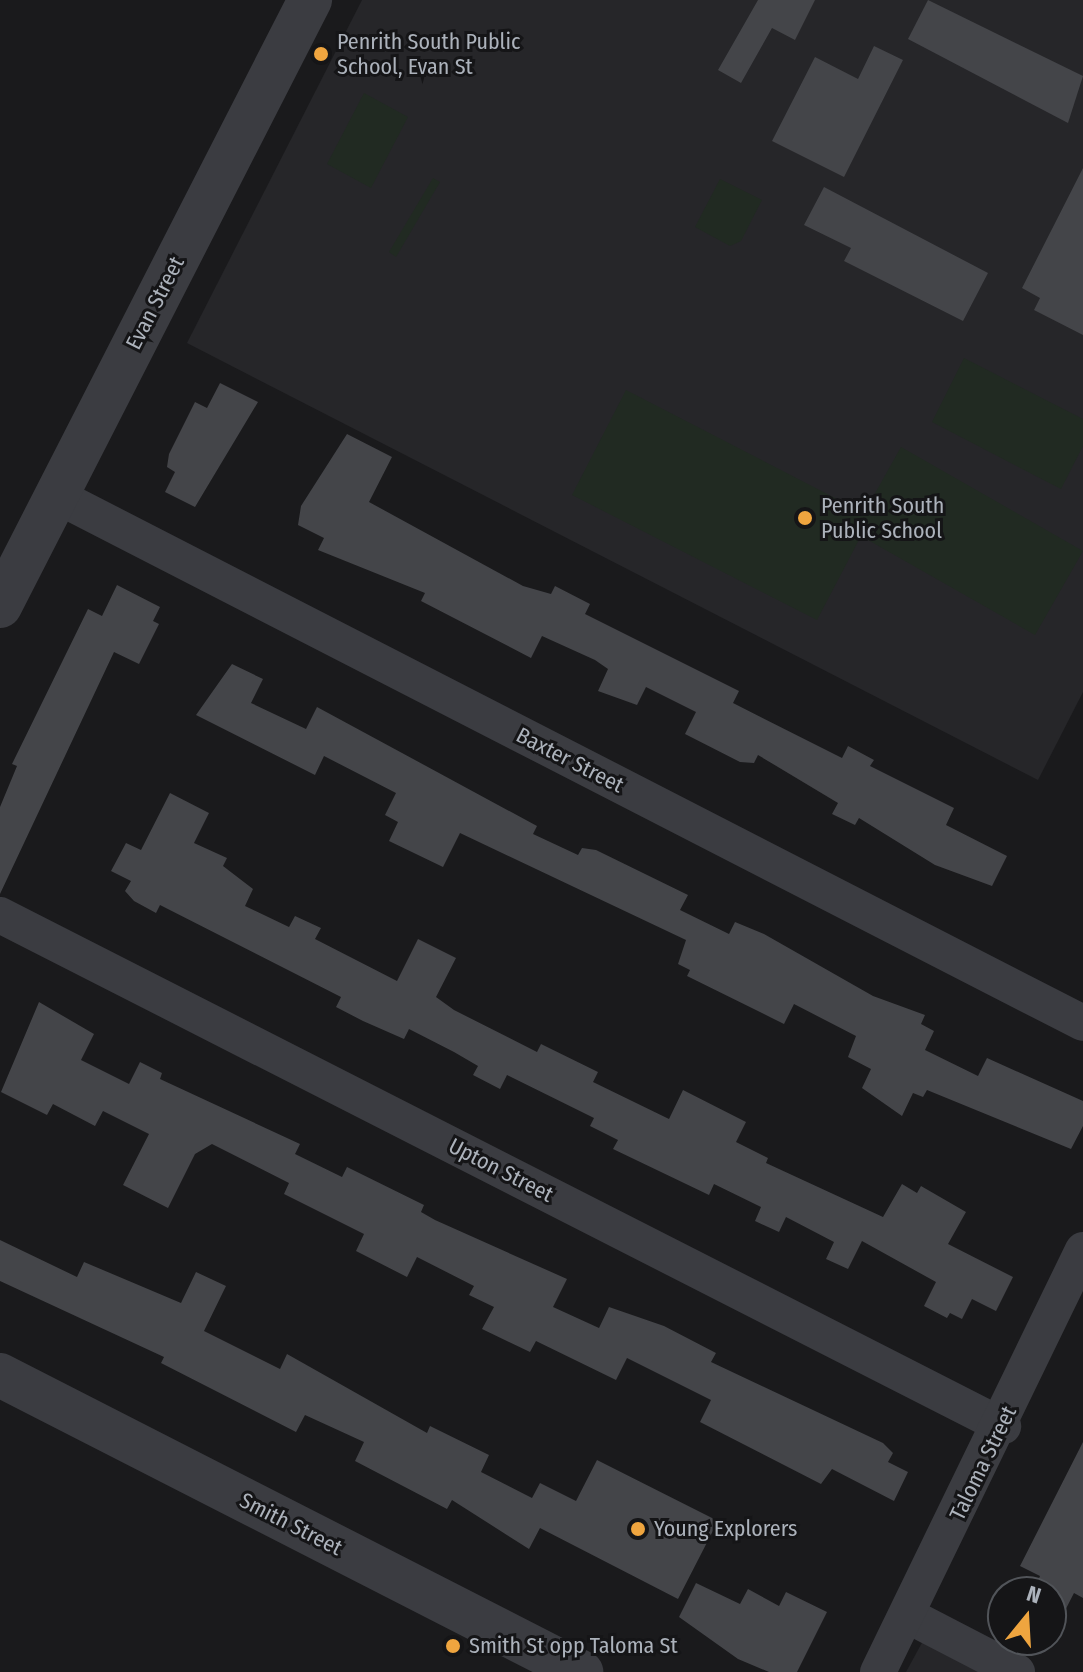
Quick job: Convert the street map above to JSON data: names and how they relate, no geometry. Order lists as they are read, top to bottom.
{
  "streets": {
    "street": [
      "Evan Street",
      "Baxter Street",
      "Upton Street",
      "Taloma Street",
      "Smith Street"
    ]
  },
  "crossings": [
    ["Evan Street", "Baxter Street"],
    ["Upton Street", "Taloma Street"]
  ],
  "places": [
    "Penrith South Public School, Evan St",
    "Penrith South Public School",
    "Young Explorers",
    "Smith St opp Taloma St"
  ],
  "north": "top"
}
